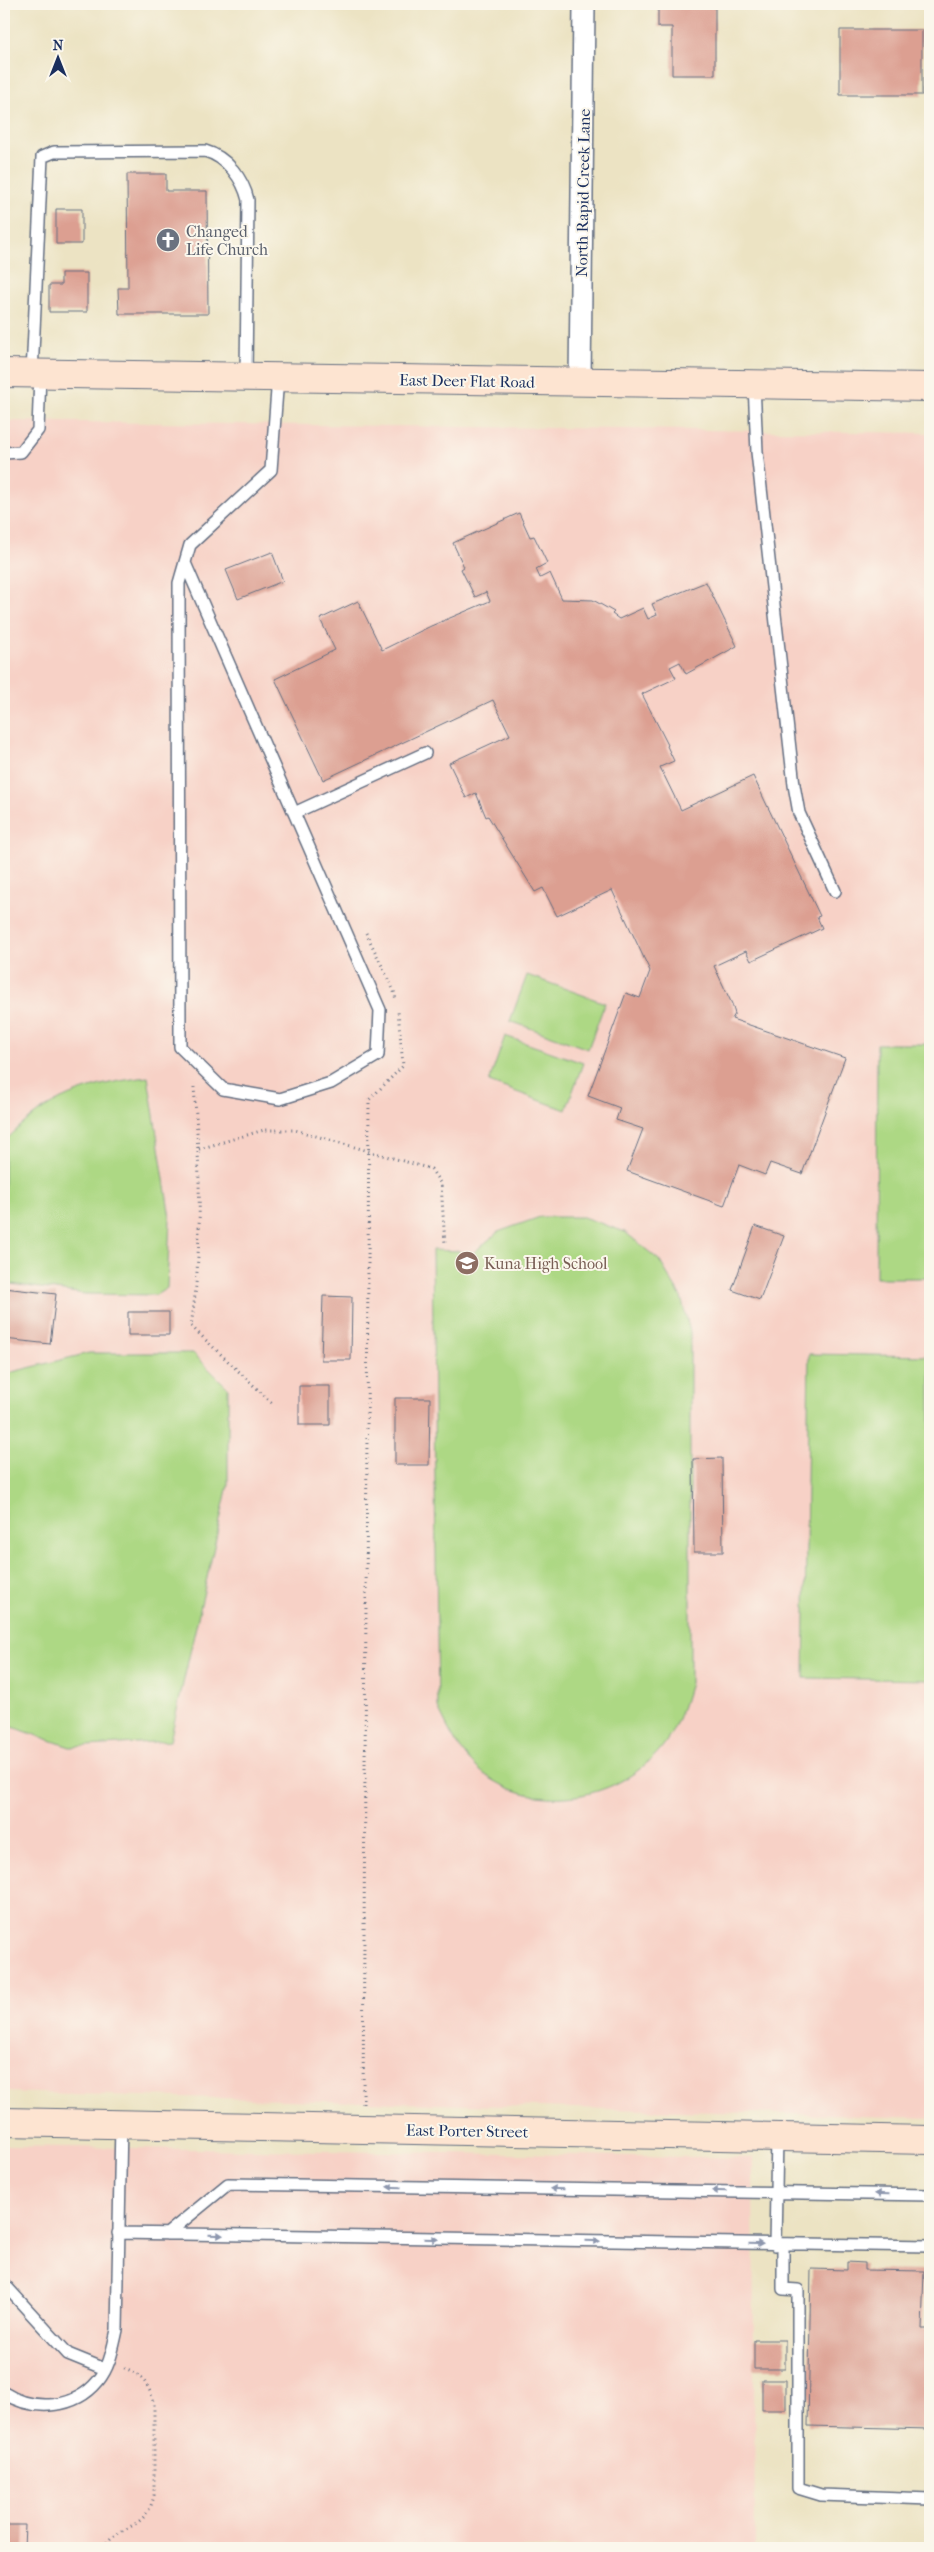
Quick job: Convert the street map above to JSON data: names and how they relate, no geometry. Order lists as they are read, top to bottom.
{
  "streets": {
    "main road": ["East Deer Flat Road", "East Porter Street"],
    "street": ["North Rapid Creek Lane"]
  },
  "crossings": [
    ["North Rapid Creek Lane", "East Deer Flat Road"]
  ],
  "places": {
    "church": ["Changed Life Church"],
    "school or university": ["Kuna High School"]
  },
  "north": "top"
}
